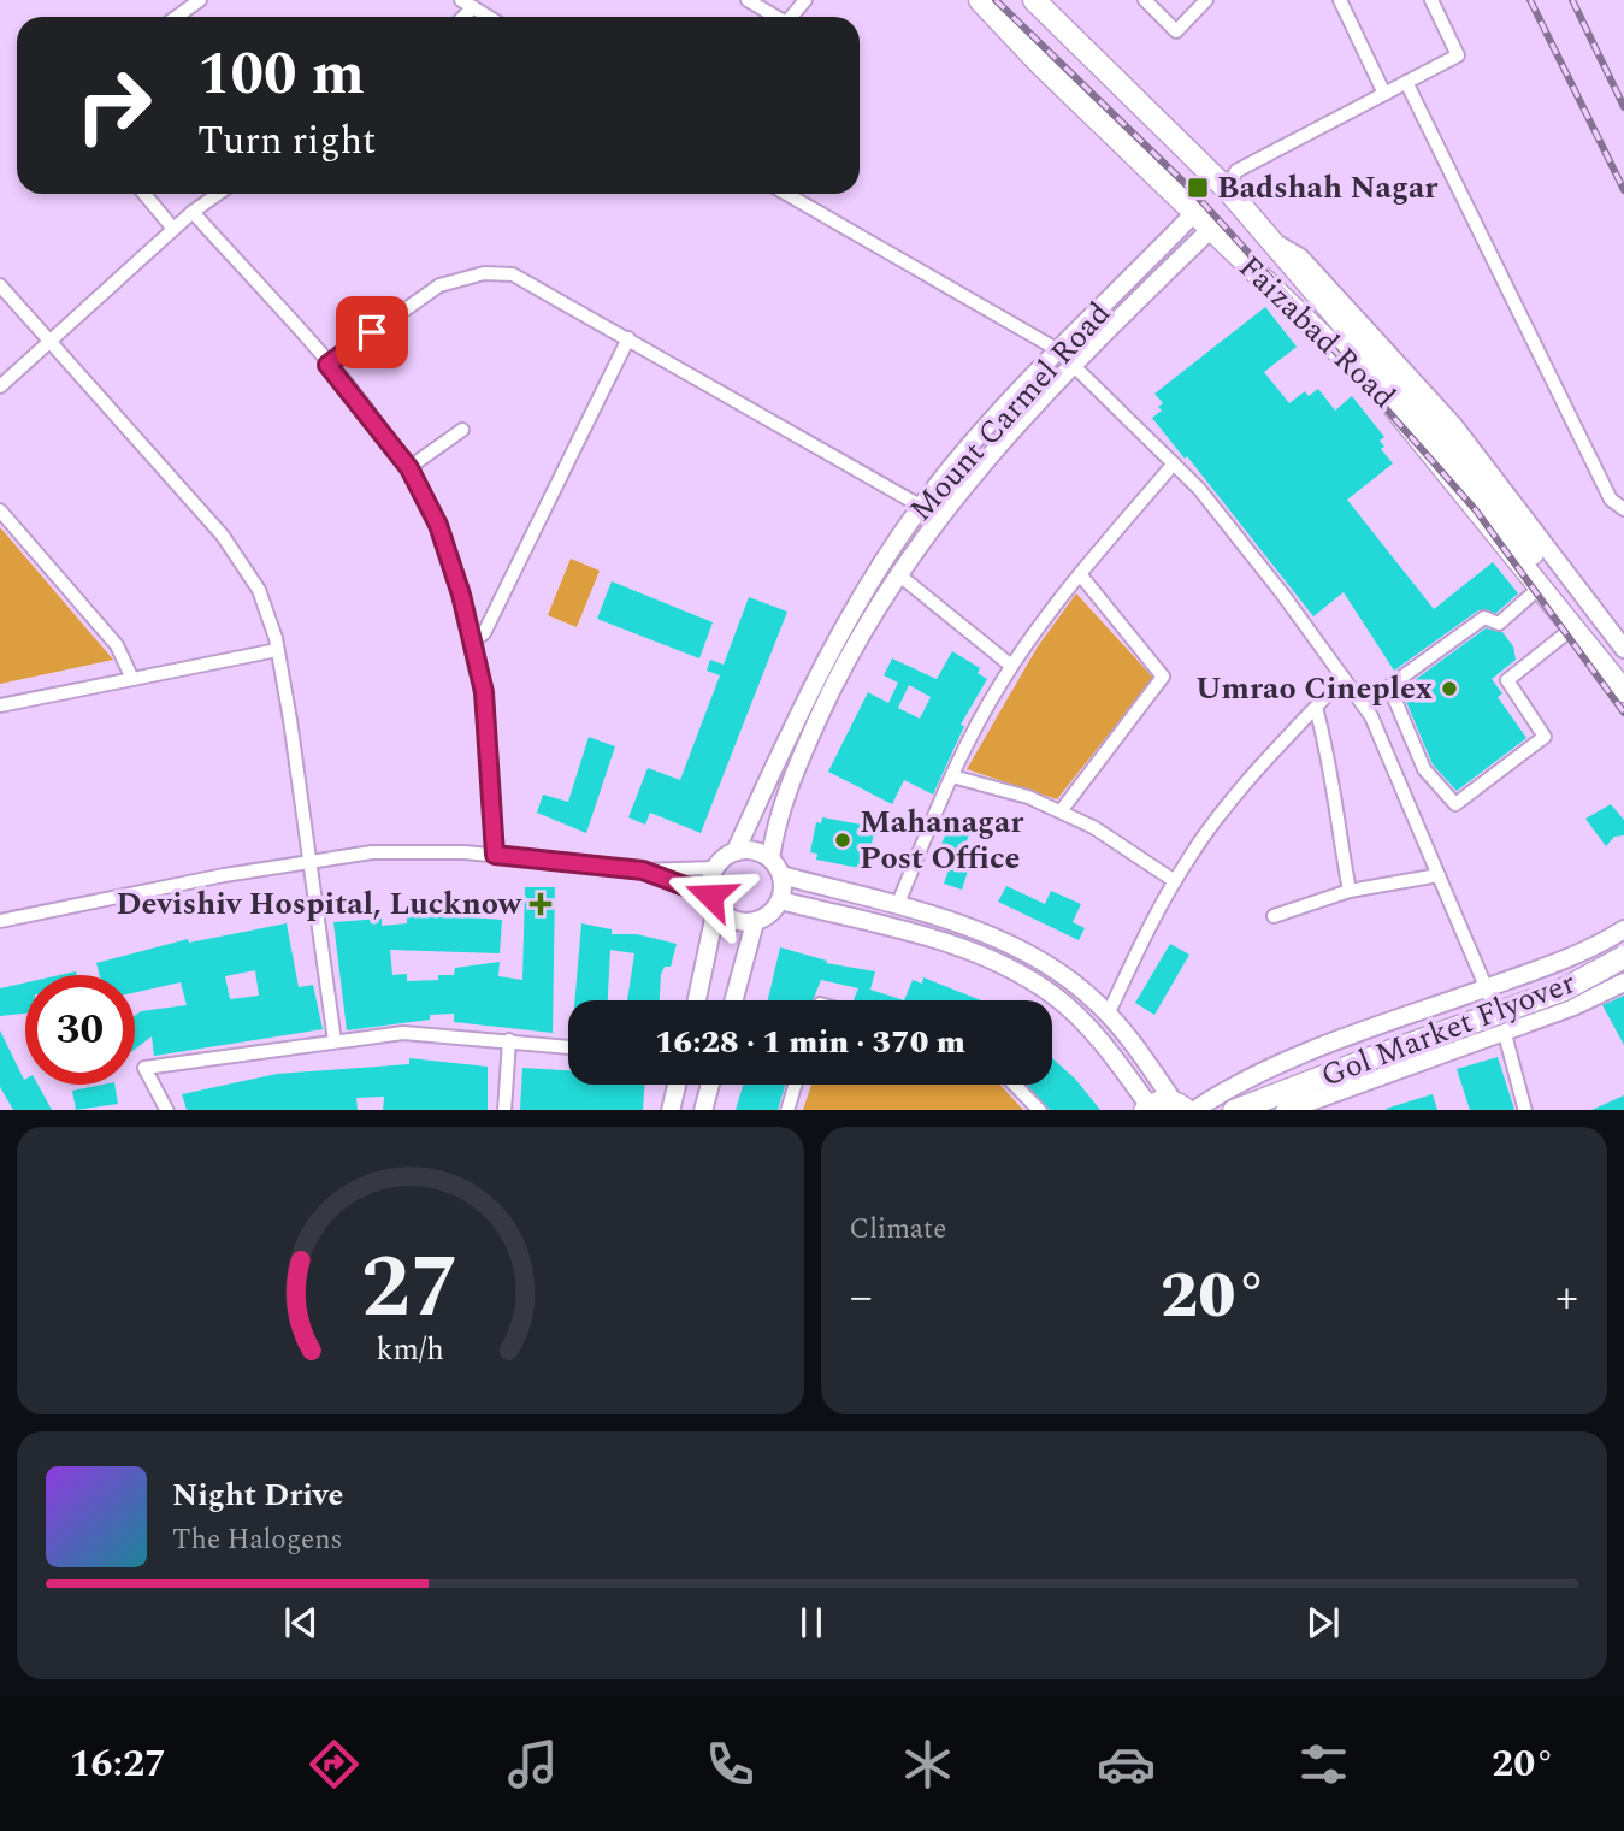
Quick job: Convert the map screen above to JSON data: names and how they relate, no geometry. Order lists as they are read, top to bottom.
{
  "streets": {
    "main road": ["Faizabad Road", "Gol Market Flyover"],
    "street": ["Mount Carmel Road"]
  },
  "crossings": [
    ["Faizabad Road", "Mount Carmel Road"]
  ],
  "places": {
    "transit": ["Badshah Nagar"],
    "other": ["Umrao Cineplex", "Mahanagar Post Office"],
    "health": ["Devishiv Hospital, Lucknow"]
  },
  "page": {
    "turn": ["100 m", "Turn right"],
    "limit": "30",
    "trip": "16:28 · 1 min · 370 m",
    "tile": "Climate",
    "heat": ["−", "20°", "+"],
    "song": ["Night Drive", "The Halogens"],
    "tabs": ["16:27", "20°"],
    "gauge": ["27", "km/h"]
  }
}
